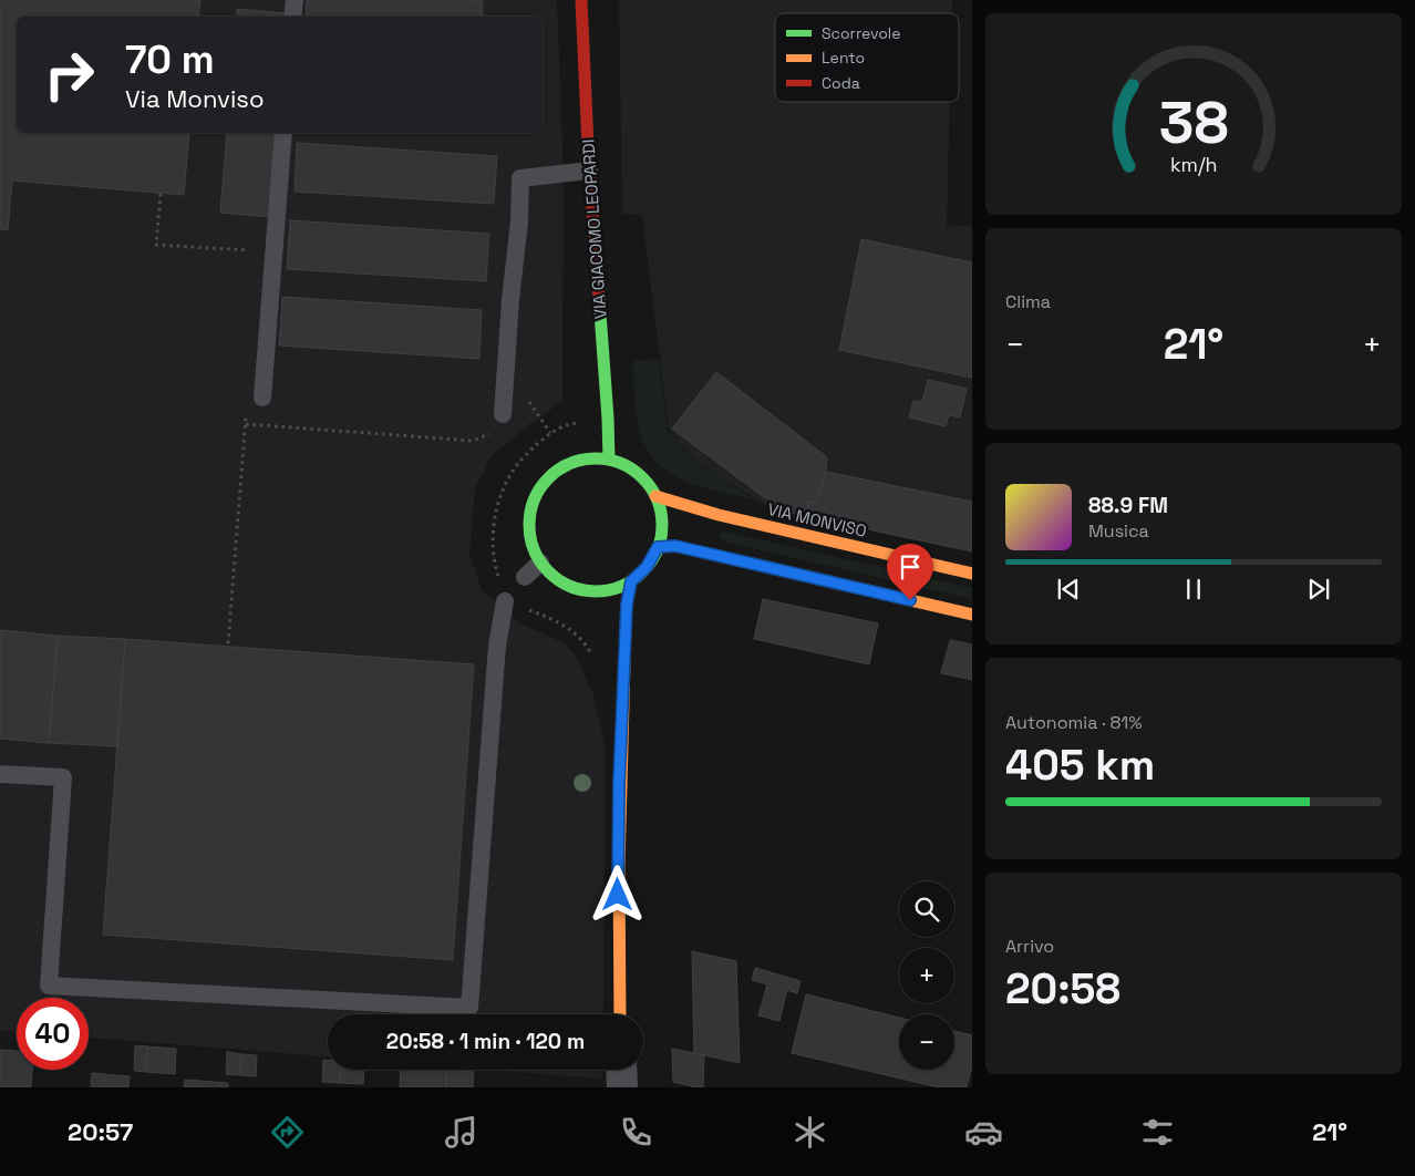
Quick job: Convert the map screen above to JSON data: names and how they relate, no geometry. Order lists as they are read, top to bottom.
{
  "streets": {
    "street": ["VIA GIACOMO LEOPARDI", "VIA MONVISO"]
  },
  "crossings": [
    ["VIA GIACOMO LEOPARDI", "VIA MONVISO"]
  ],
  "legend": ["Scorrevole", "Lento", "Coda"],
  "page": {
    "turn": ["70 m", "Via Monviso"],
    "tile": [
      "Clima",
      ["Autonomia · 81%", "405 km"],
      ["Arrivo", "20:58"]
    ],
    "heat": ["−", "21°", "+"],
    "song": ["88.9 FM", "Musica"],
    "map_buttons": ["+", "−"],
    "limit": "40",
    "trip": "20:58 · 1 min · 120 m",
    "tabs": ["20:57", "21°"],
    "gauge": ["38", "km/h"]
  }
}
